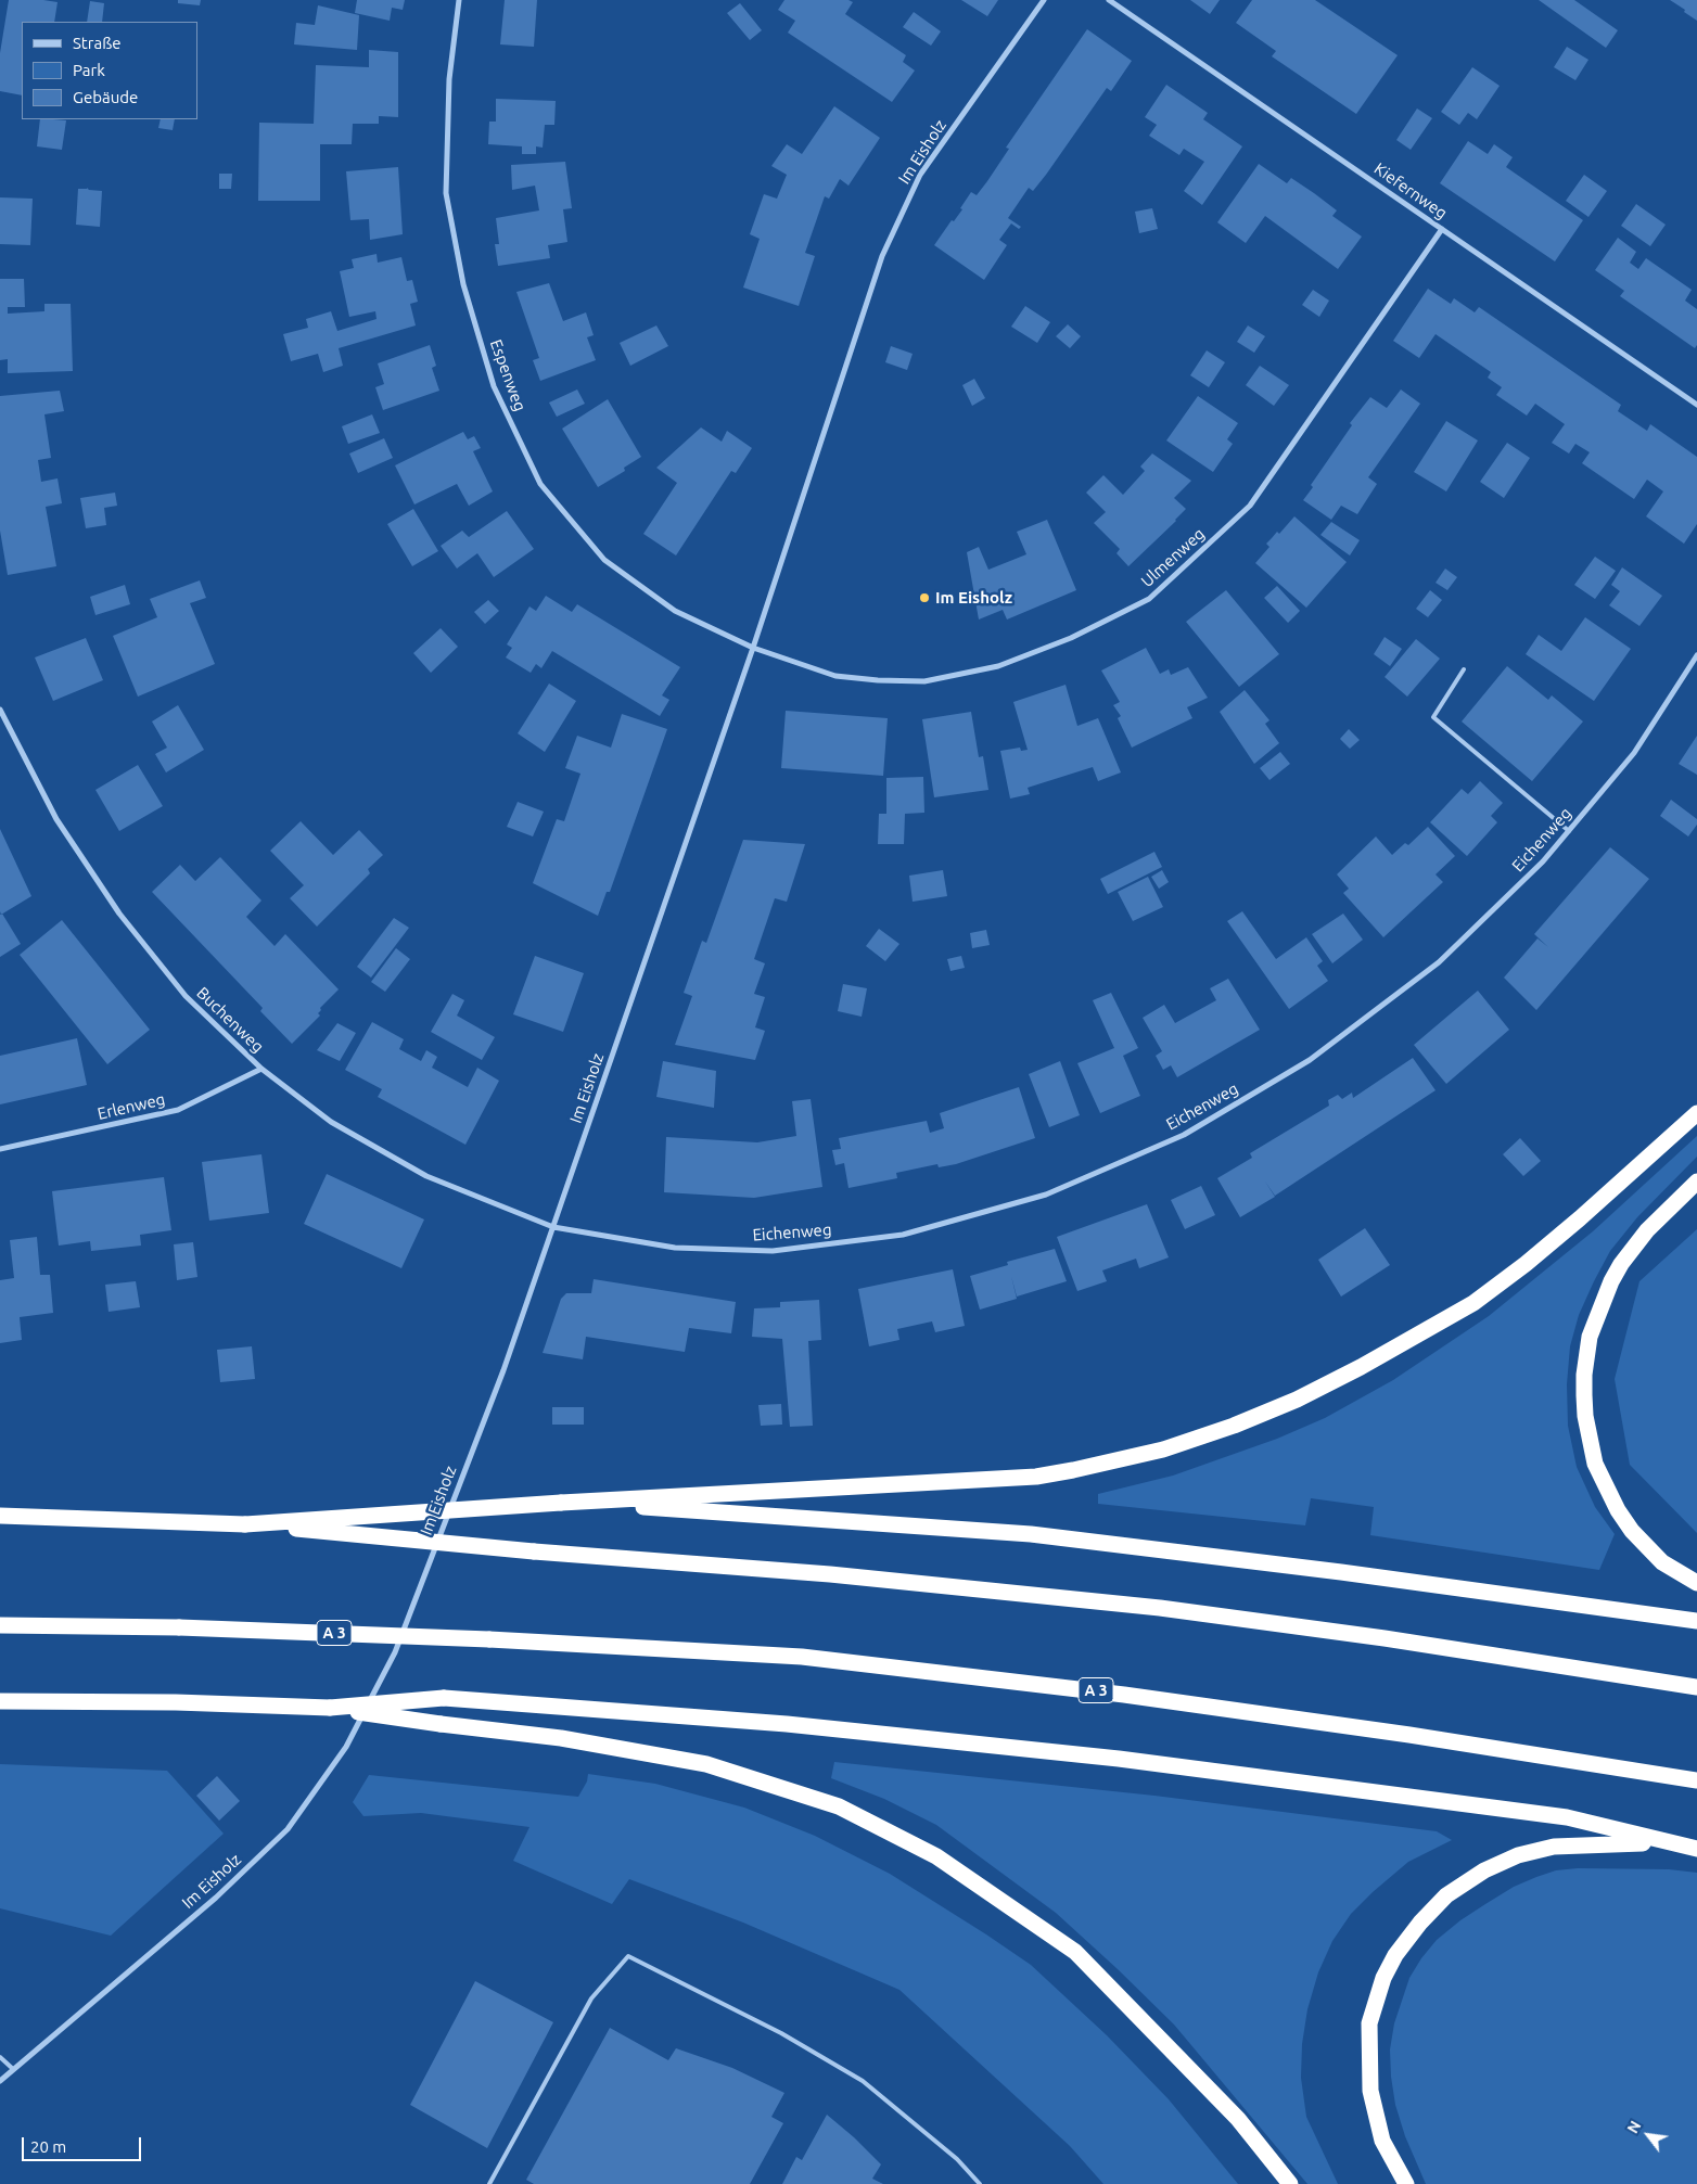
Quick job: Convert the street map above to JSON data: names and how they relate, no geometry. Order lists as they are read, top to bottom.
{
  "streets": {
    "highway": ["A 3"],
    "street": [
      "Im Eisholz",
      "Kiefernweg",
      "Espenweg",
      "Ulmenweg",
      "Eichenweg",
      "Buchenweg",
      "Erlenweg"
    ]
  },
  "crossings": [
    ["Im Eisholz", "Espenweg"],
    ["Im Eisholz", "Ulmenweg"],
    ["Im Eisholz", "Eichenweg"],
    ["Im Eisholz", "Buchenweg"],
    ["Kiefernweg", "Ulmenweg"],
    ["Espenweg", "Ulmenweg"],
    ["Eichenweg", "Buchenweg"],
    ["Buchenweg", "Erlenweg"]
  ],
  "places": ["Im Eisholz"],
  "legend": ["Straße", "Park", "Gebäude"],
  "scale_bar": "20 m",
  "north": "top left"
}
